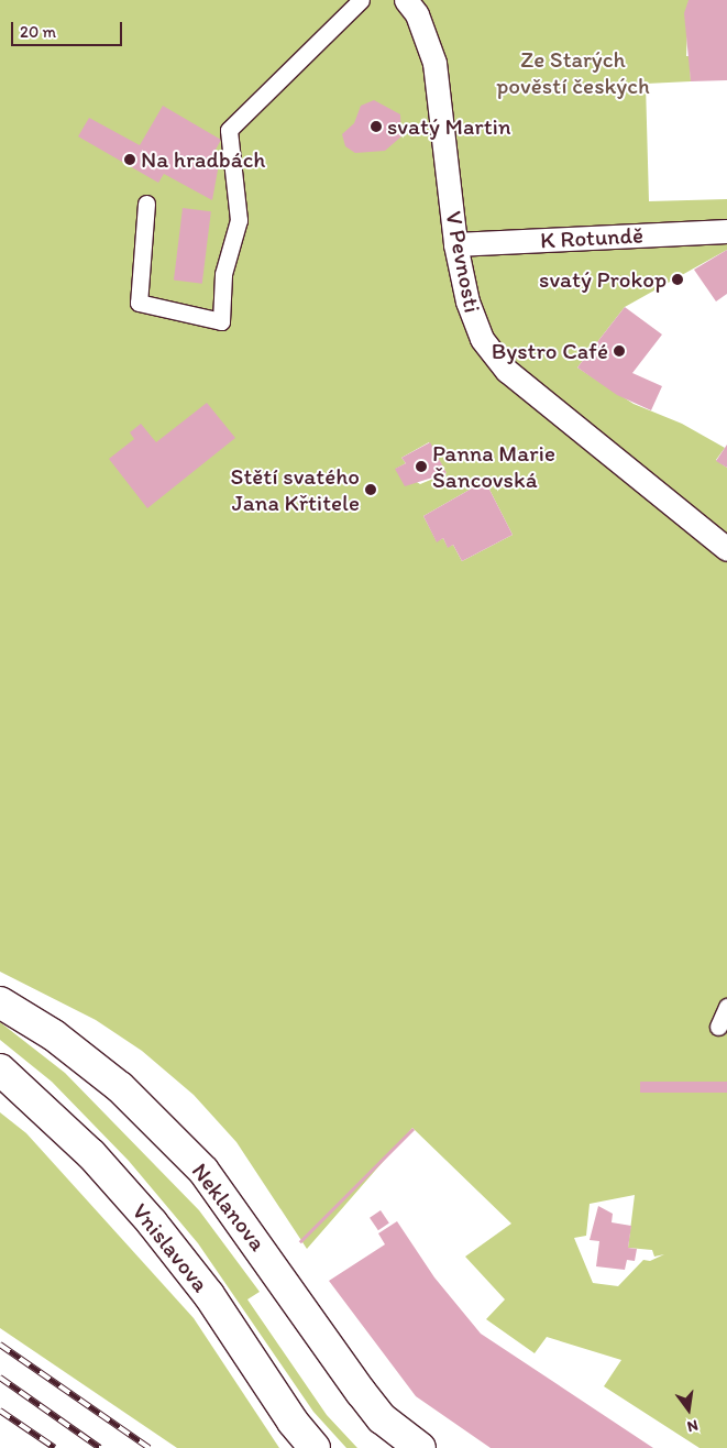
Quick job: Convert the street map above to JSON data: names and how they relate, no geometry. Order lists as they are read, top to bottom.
{
  "streets": {
    "street": [
      "K Rotundě",
      "V Pevnosti",
      "Neklanova",
      "Vnislavova"
    ]
  },
  "crossings": [
    ["K Rotundě", "V Pevnosti"]
  ],
  "parks": ["Ze Starých pověstí českých"],
  "places": [
    "svatý Martin",
    "Na hradbách",
    "svatý Prokop",
    "Bystro Café",
    "Panna Marie Šancovská",
    "Stětí svatého Jana Křtitele"
  ],
  "scale_bar": "20 m",
  "north": "bottom"
}
